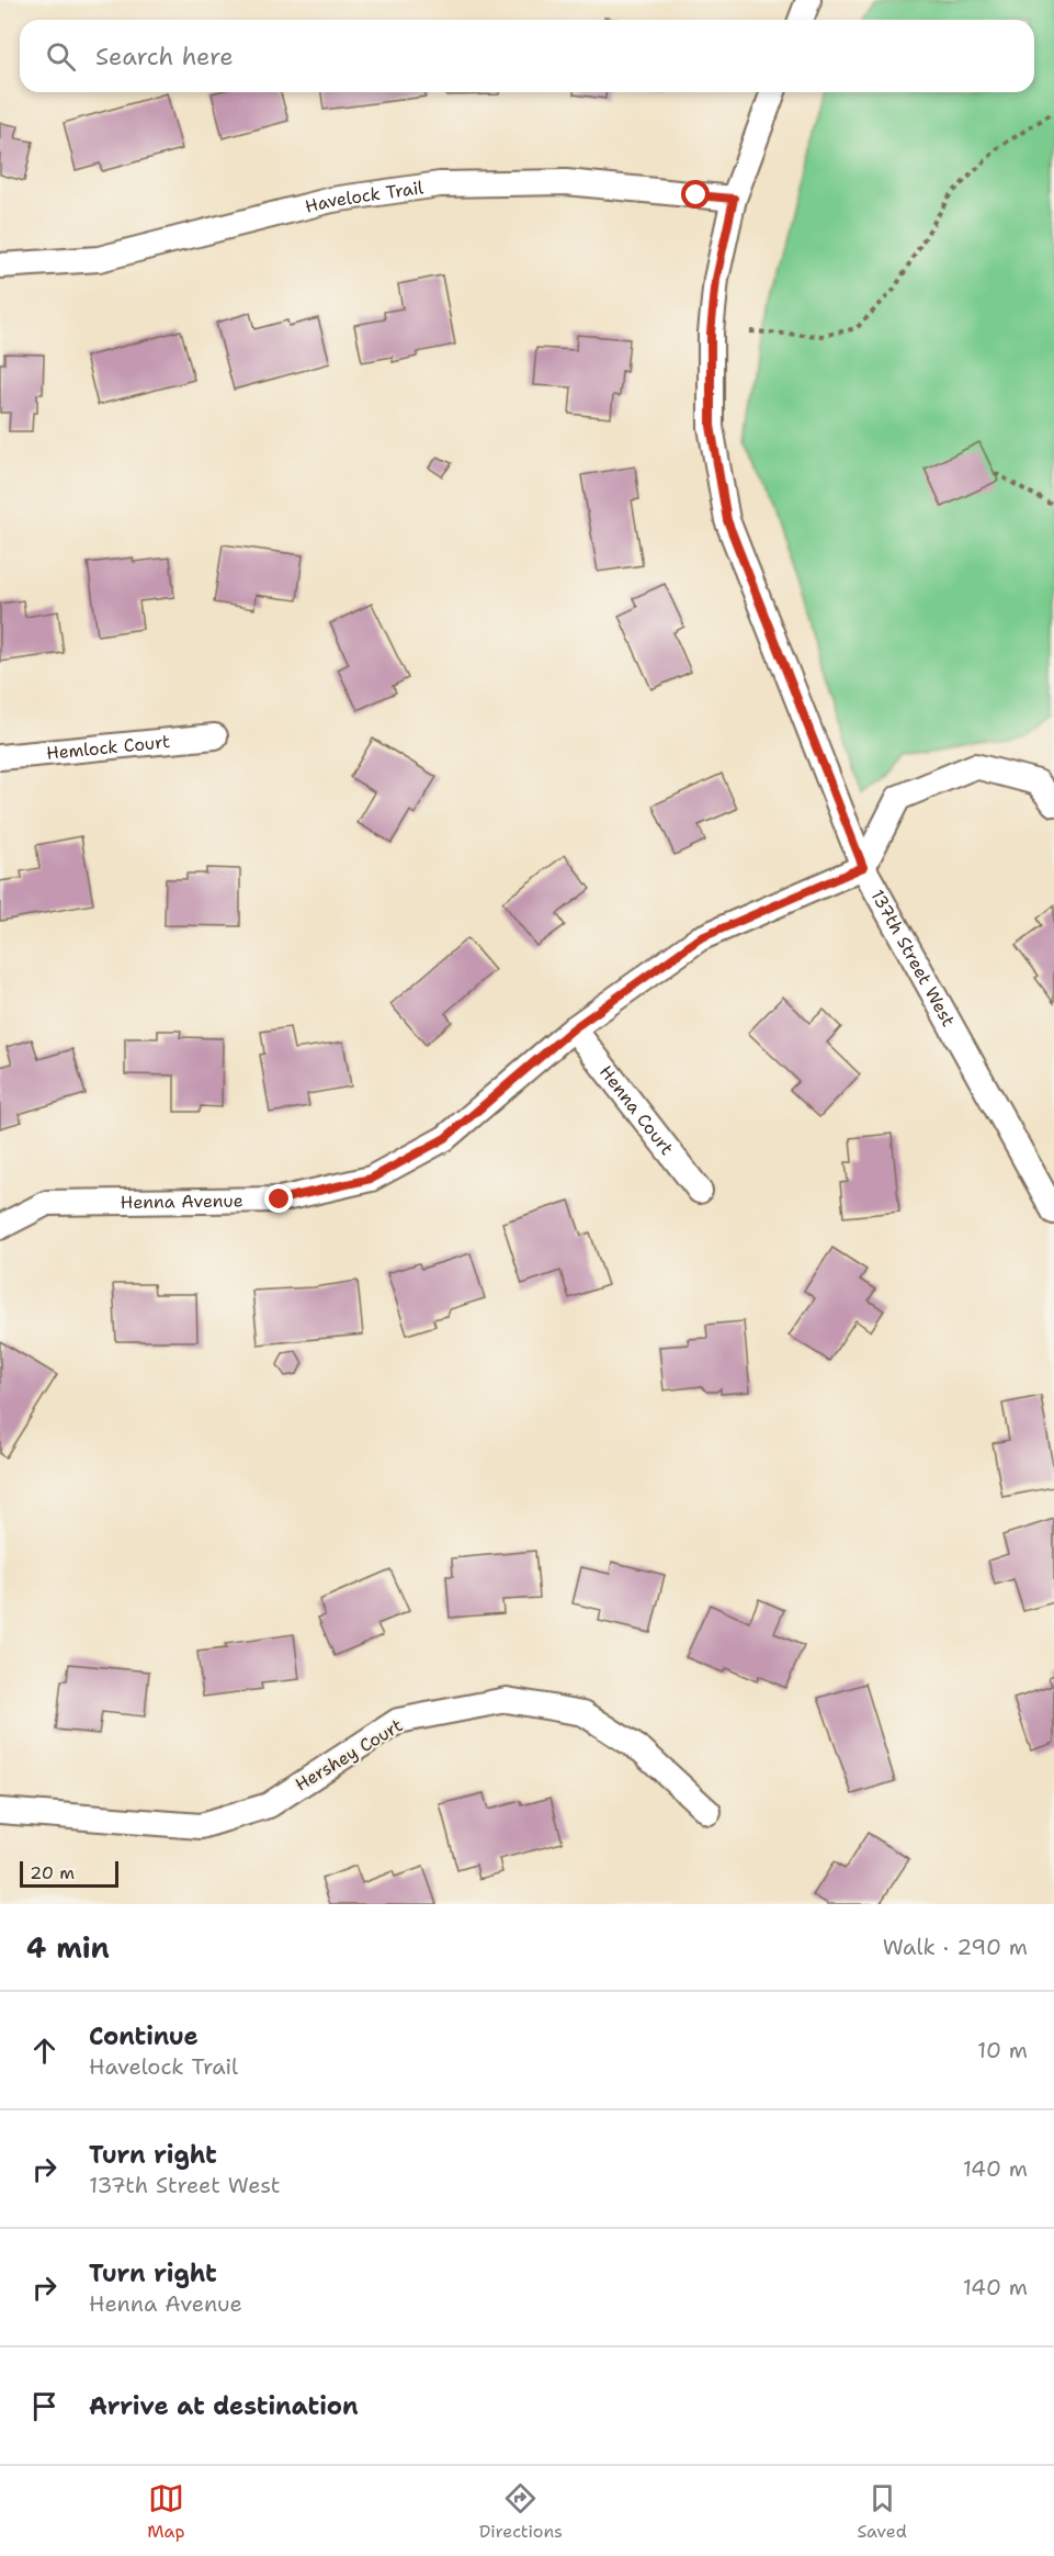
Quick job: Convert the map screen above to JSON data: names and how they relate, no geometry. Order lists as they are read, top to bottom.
{
  "streets": {
    "street": [
      "Havelock Trail",
      "Hemlock Court",
      "137th Street West",
      "Henna Court",
      "Henna Avenue",
      "Hershey Court"
    ]
  },
  "crossings": [
    ["Havelock Trail", "137th Street West"],
    ["137th Street West", "Henna Avenue"],
    ["Henna Court", "Henna Avenue"]
  ],
  "scale_bar": "20 m",
  "page": {
    "search": "Search here",
    "scale": "20 m",
    "heading": ["4 min", "Walk · 290 m"],
    "list": [
      ["Continue", "Havelock Trail", "10 m"],
      ["Turn right", "137th Street West", "140 m"],
      ["Turn right", "Henna Avenue", "140 m"],
      "Arrive at destination"
    ],
    "nav": ["Map", "Directions", "Saved"]
  }
}
